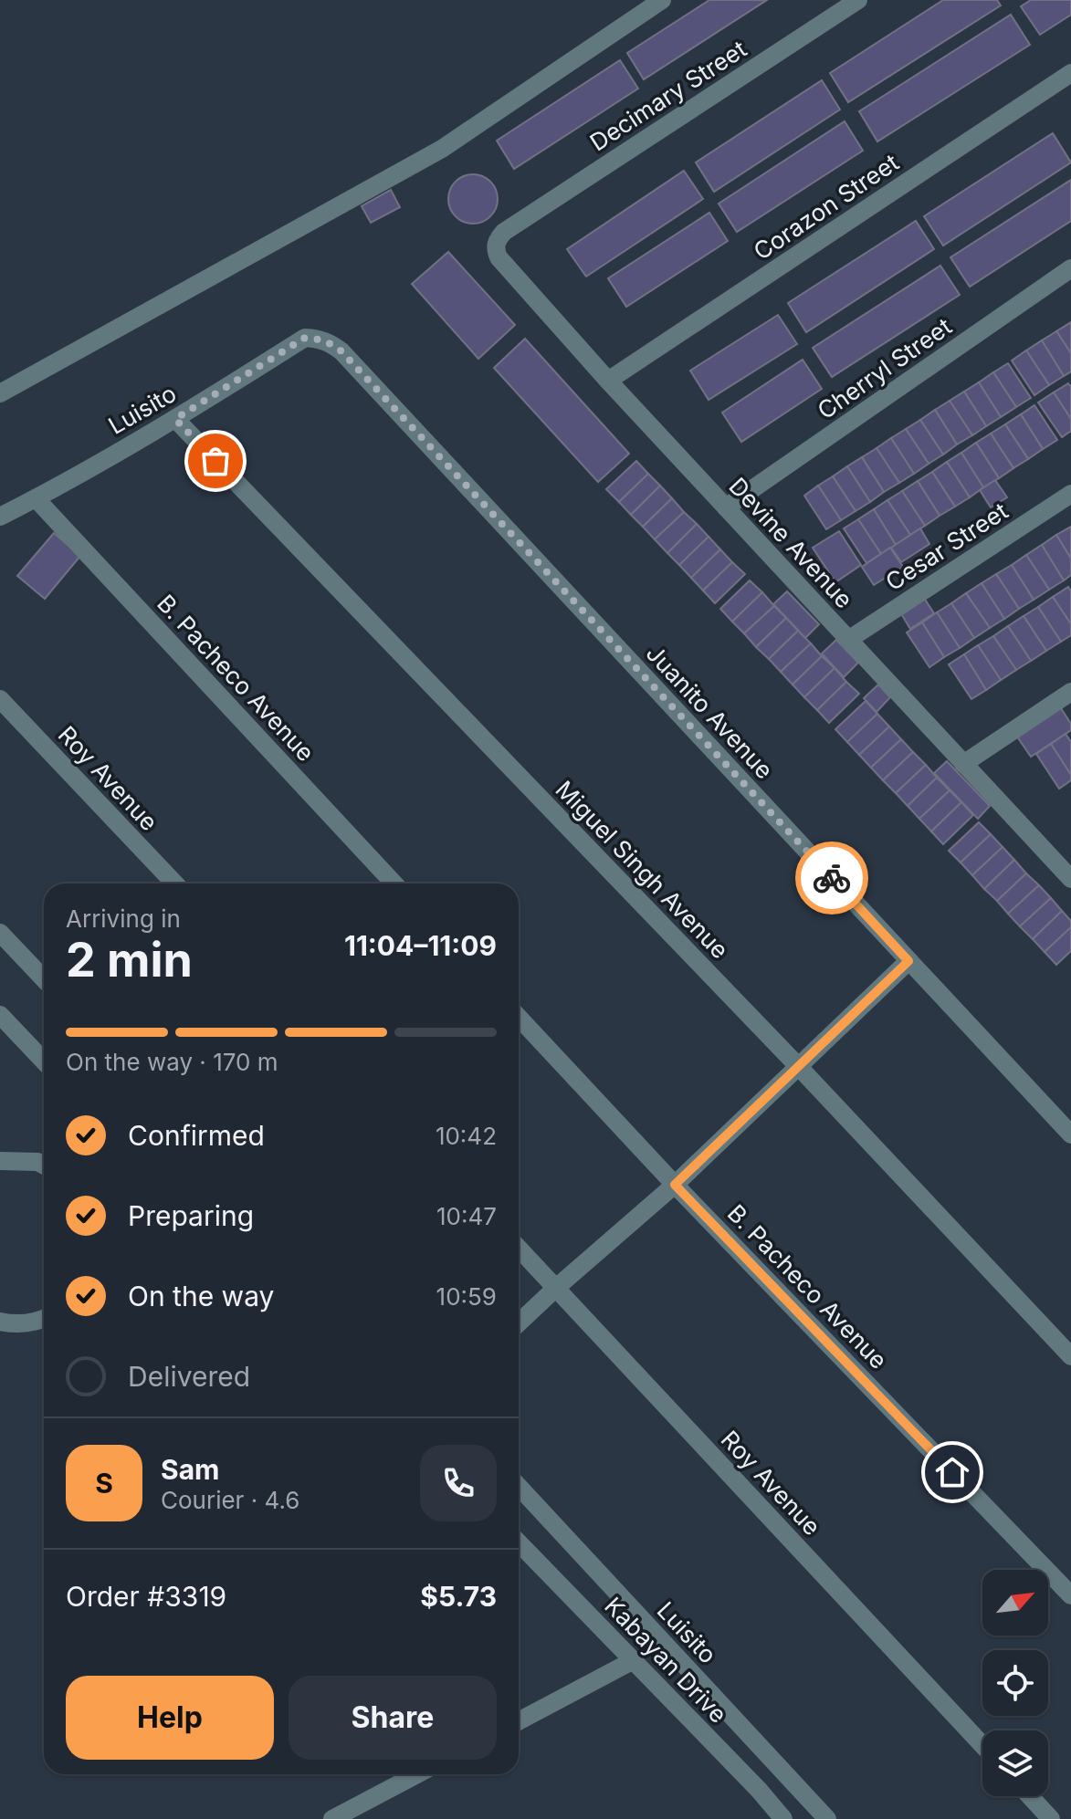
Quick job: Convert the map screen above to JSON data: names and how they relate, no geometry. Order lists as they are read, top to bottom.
{
  "streets": {
    "street": [
      "Decimary Street",
      "Corazon Street",
      "Cherryl Street",
      "Luisito",
      "Devine Avenue",
      "Cesar Street",
      "B. Pacheco Avenue",
      "Juanito Avenue",
      "Roy Avenue",
      "Miguel Singh Avenue",
      "Kabayan Drive"
    ]
  },
  "crossings": [
    ["Decimary Street", "Devine Avenue"],
    ["Corazon Street", "Devine Avenue"],
    ["Cherryl Street", "Devine Avenue"],
    ["Luisito", "B. Pacheco Avenue"],
    ["Luisito", "Juanito Avenue"],
    ["Luisito", "Miguel Singh Avenue"],
    ["Devine Avenue", "Cesar Street"]
  ],
  "north": "top right",
  "page": {
    "heading": ["2 min", "Arriving in", "11:04–11:09"],
    "panel": [
      "Sam",
      "Courier · 4.6",
      "Order #3319",
      "$5.73"
    ],
    "bar": "On the way · 170 m",
    "list": [
      ["Confirmed", "10:42"],
      ["Preparing", "10:47"],
      ["On the way", "10:59"],
      "Delivered"
    ],
    "round": "S",
    "buttons": ["Help", "Share"]
  }
}
